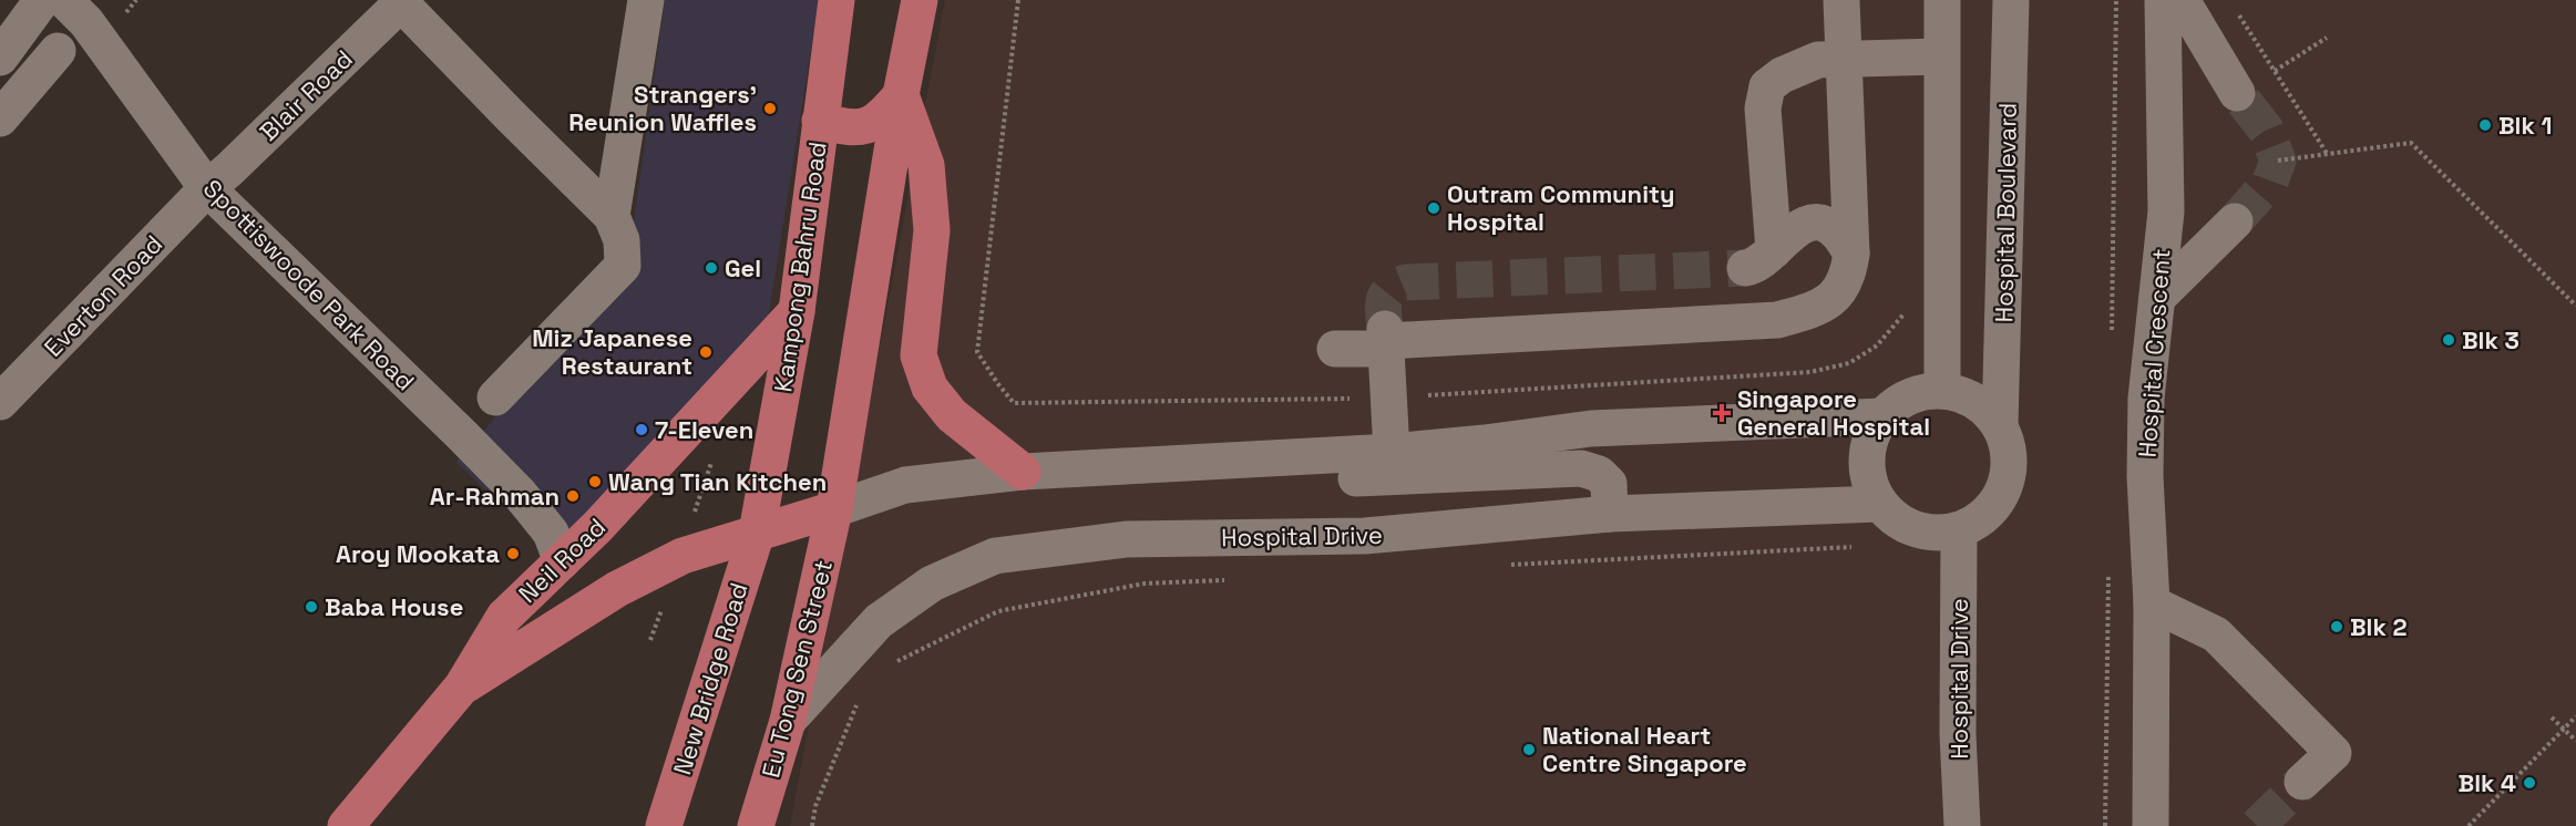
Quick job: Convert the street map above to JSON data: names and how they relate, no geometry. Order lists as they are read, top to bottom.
{
  "streets": {
    "main road": [
      "Kampong Bahru Road",
      "Neil Road",
      "Eu Tong Sen Street",
      "New Bridge Road"
    ],
    "street": [
      "Blair Road",
      "Hospital Boulevard",
      "Spottiswoode Park Road",
      "Everton Road",
      "Hospital Crescent",
      "Hospital Drive"
    ]
  },
  "crossings": [
    ["Blair Road", "Spottiswoode Park Road"],
    ["Blair Road", "Everton Road"],
    ["Hospital Boulevard", "Hospital Drive"],
    ["Kampong Bahru Road", "Neil Road"],
    ["Kampong Bahru Road", "New Bridge Road"],
    ["Spottiswoode Park Road", "Everton Road"],
    ["Spottiswoode Park Road", "Neil Road"],
    ["Hospital Drive", "Eu Tong Sen Street"]
  ],
  "places": {
    "other": [
      "Strangers' Reunion Waffles",
      "Blk 1",
      "Outram Community Hospital",
      "Gel",
      "Blk 3",
      "Miz Japanese Restaurant",
      "7-Eleven",
      "Wang Tian Kitchen",
      "Ar-Rahman",
      "Aroy Mookata",
      "Baba House",
      "Blk 2",
      "National Heart Centre Singapore",
      "Blk 4"
    ],
    "health": ["Singapore General Hospital"]
  }
}
